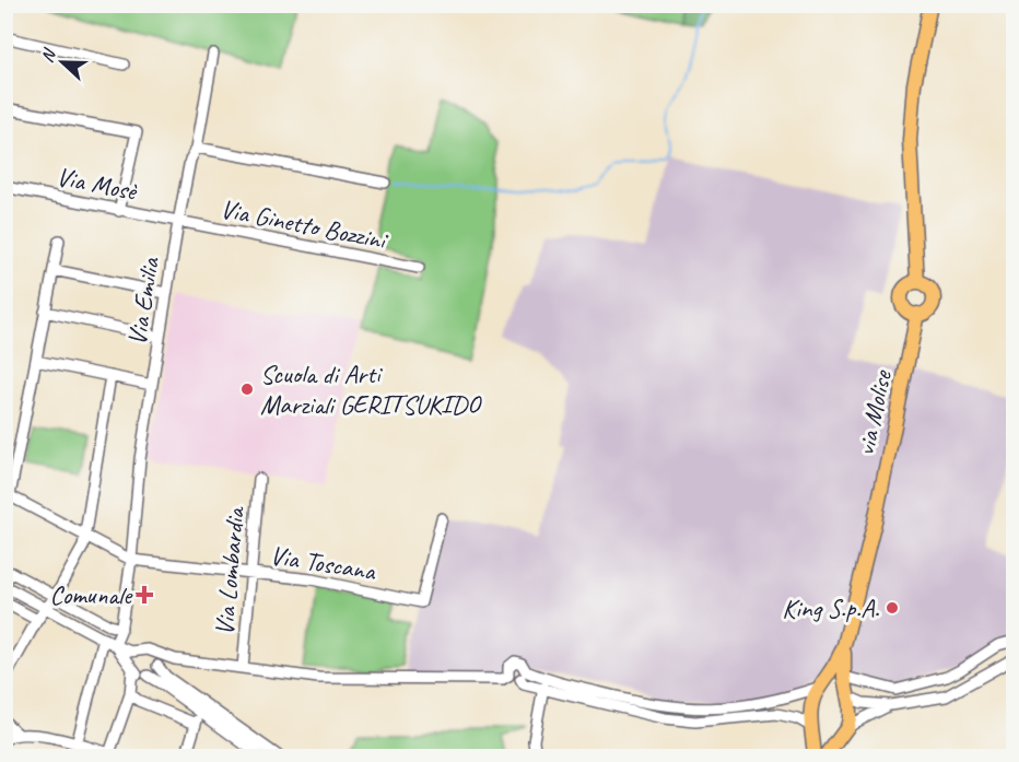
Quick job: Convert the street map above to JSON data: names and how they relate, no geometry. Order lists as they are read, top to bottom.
{
  "streets": {
    "main road": ["via Molise"],
    "street": [
      "Via Mosè",
      "Via Ginetto Bozzini",
      "Via Emilia",
      "Via Toscana",
      "Via Lombardia"
    ]
  },
  "crossings": [
    ["Via Mosè", "Via Ginetto Bozzini"],
    ["Via Mosè", "Via Emilia"],
    ["Via Ginetto Bozzini", "Via Emilia"],
    ["Via Emilia", "Via Toscana"],
    ["Via Toscana", "Via Lombardia"]
  ],
  "places": {
    "other": ["Scuola di Arti Marziali GERITSUKIDO", "King S.p.A."],
    "health": ["Comunale"]
  },
  "north": "left"
}
